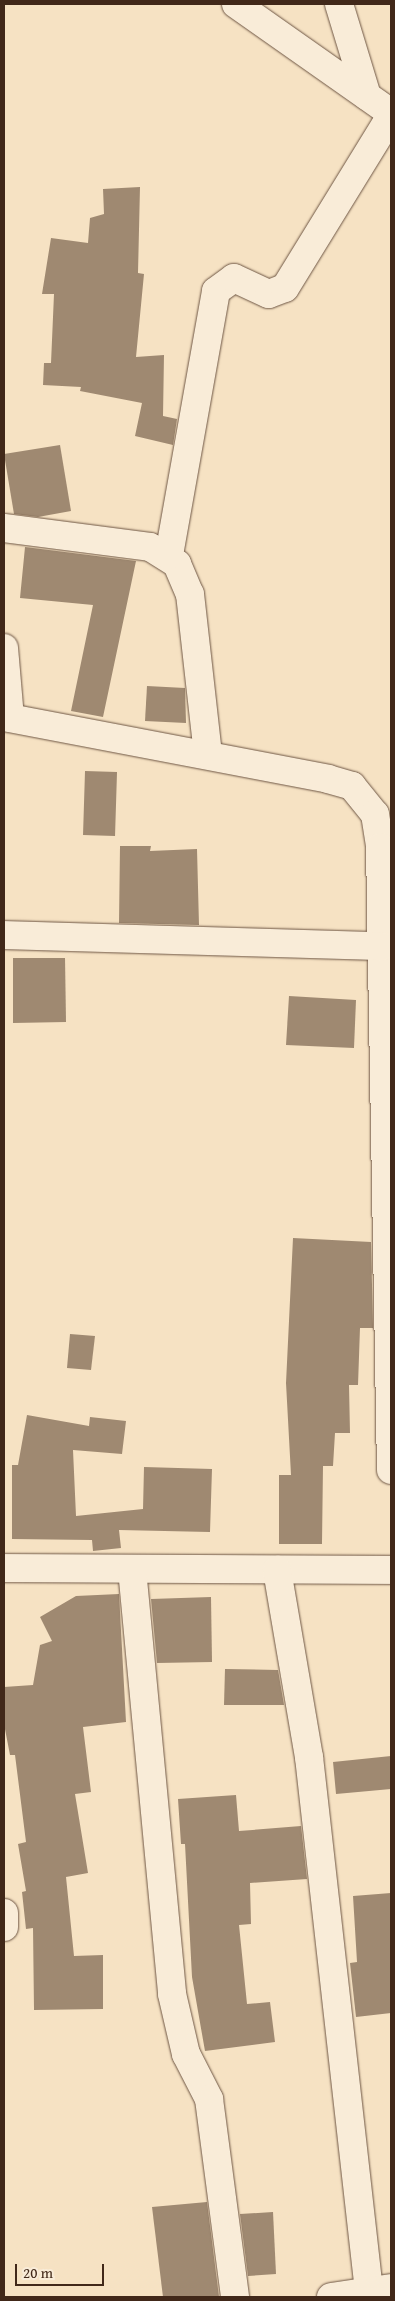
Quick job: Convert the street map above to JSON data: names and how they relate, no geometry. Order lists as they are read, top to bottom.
{
  "scale_bar": "20 m"
}
